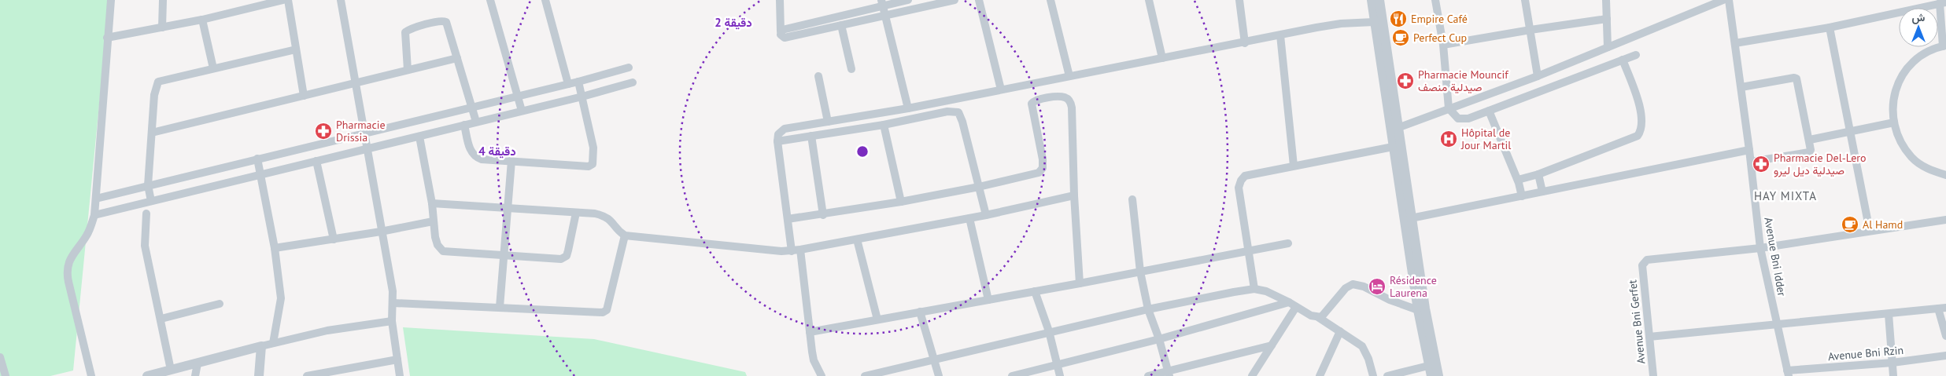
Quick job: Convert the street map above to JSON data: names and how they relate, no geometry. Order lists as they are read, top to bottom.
{
  "streets": {
    "street": ["Avenue Bni Idder", "Avenue Bni Gerfet", "Avenue Bni Rzin"]
  },
  "crossings": [
    ["Avenue Bni Idder", "Avenue Bni Gerfet"],
    ["Avenue Bni Idder", "Avenue Bni Rzin"]
  ],
  "districts": ["HAY MIXTA"],
  "places": {
    "restaurant": ["Empire Café"],
    "cafe": ["Perfect Cup", "Al Hamd"],
    "pharmacy": ["Pharmacie Mouncif صيدلية منصف", "Pharmacie Drissia", "Pharmacie Del-Lero صيدلية ديل ليرو"],
    "hospital": ["Hôpital de Jour Martil"],
    "hotel": ["Résidence Laurena"]
  },
  "north": "top",
  "rings": ["2 دقيقة", "4 دقيقة"]
}
